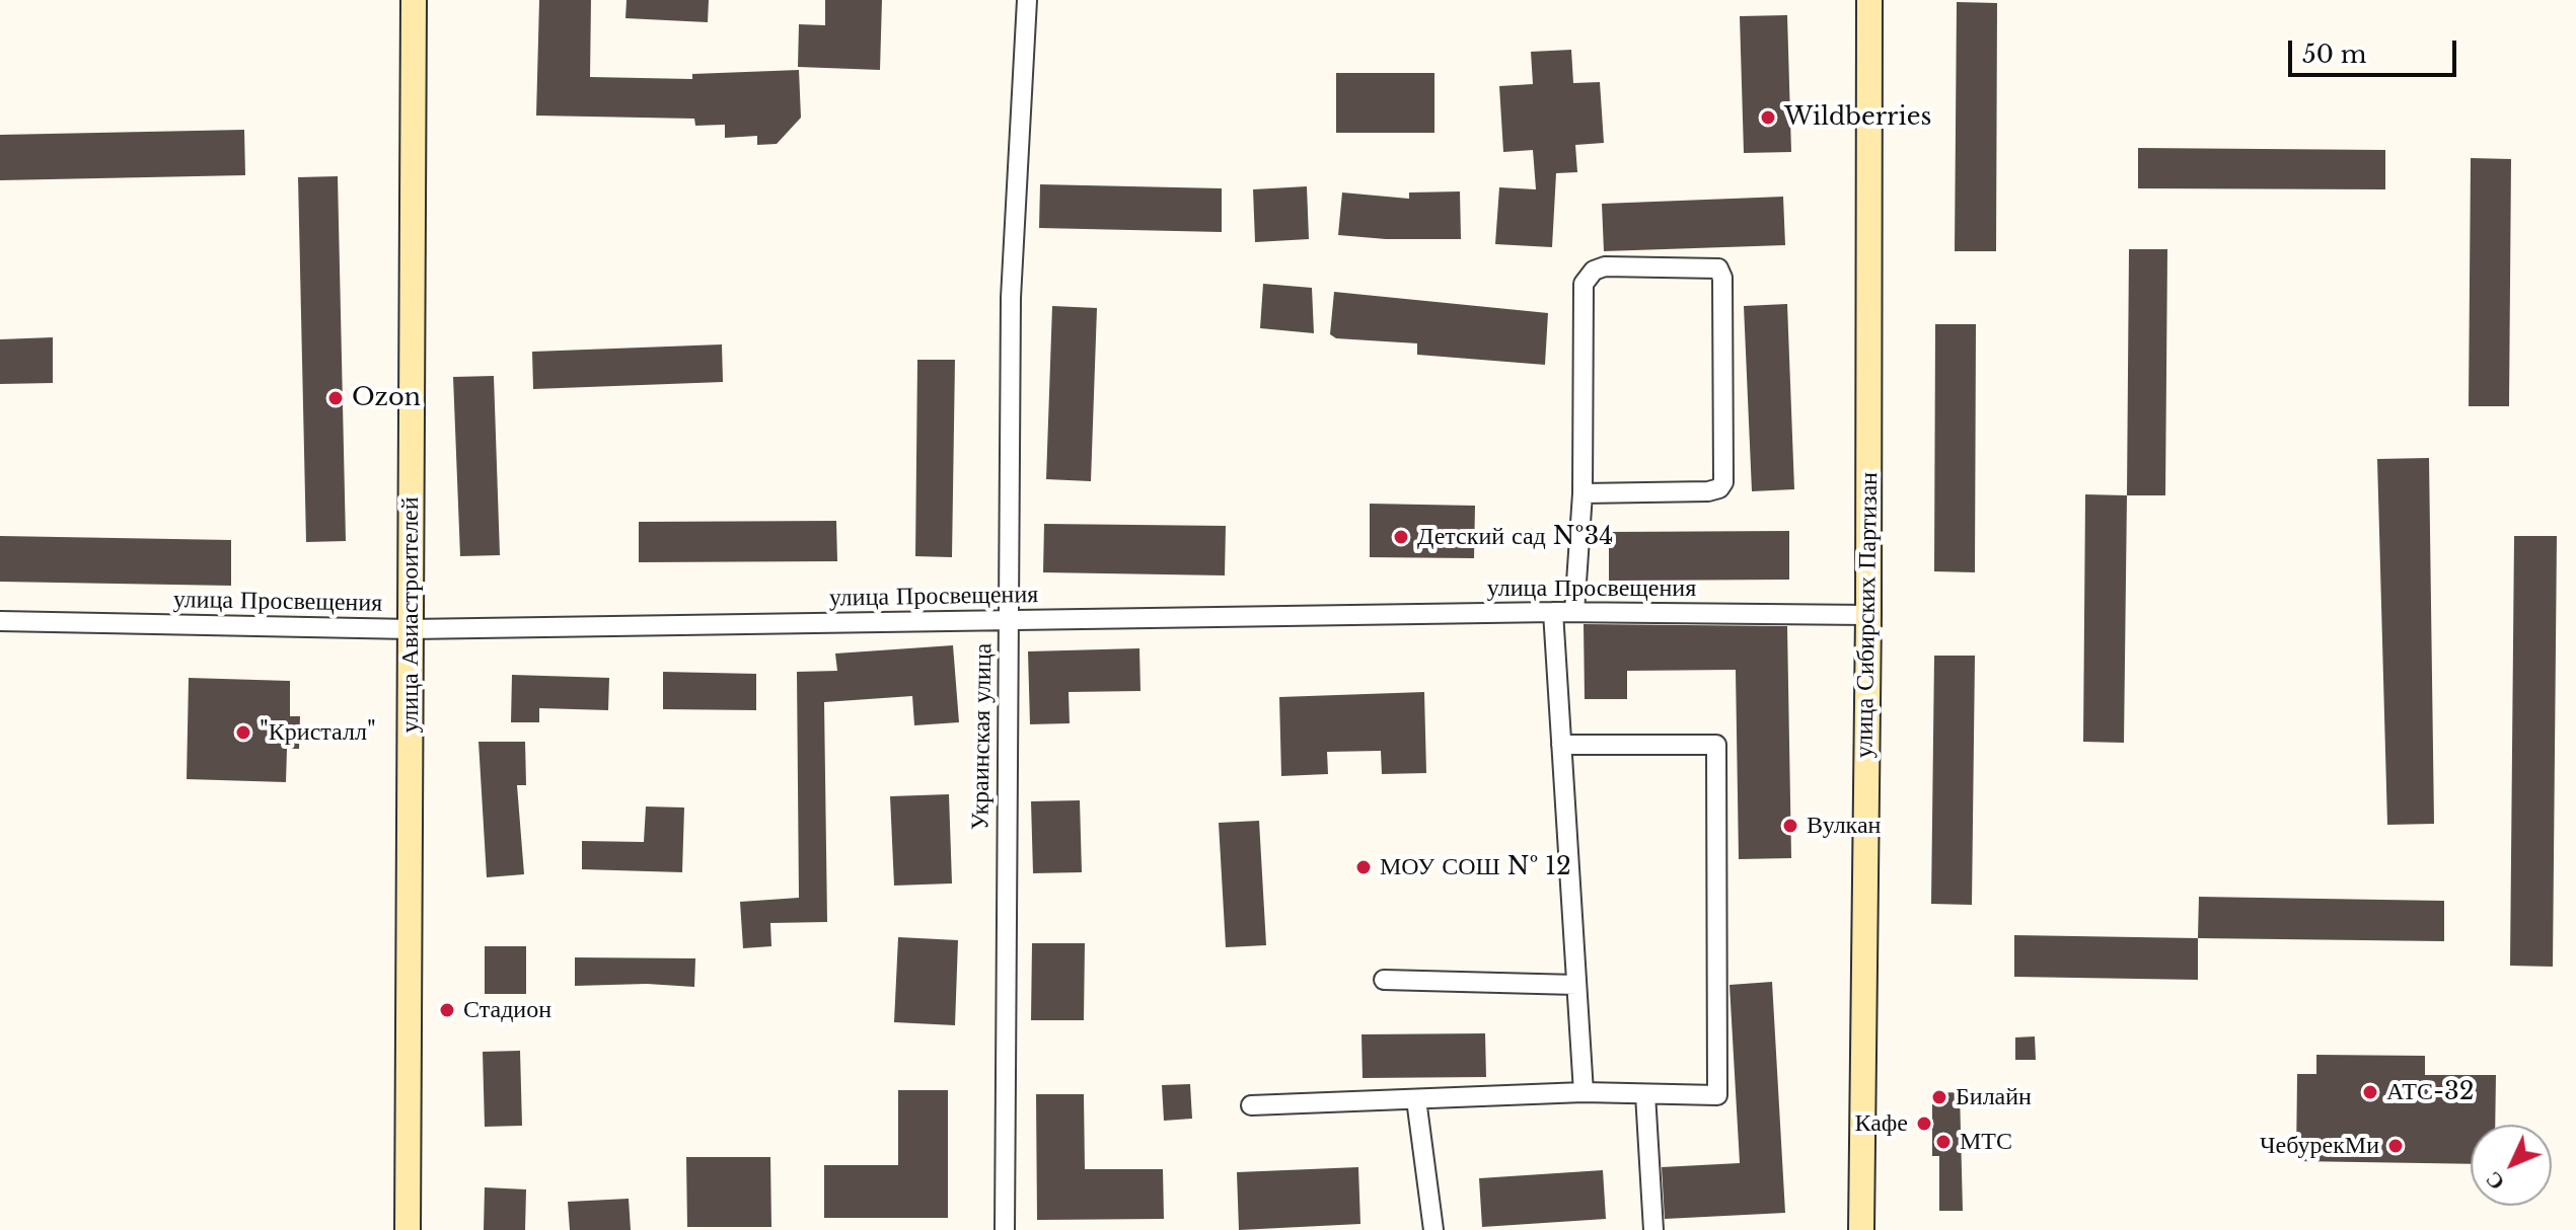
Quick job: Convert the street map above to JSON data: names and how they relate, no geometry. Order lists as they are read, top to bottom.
{
  "streets": {
    "street": [
      "улица Просвещения",
      "улица Авиастроителей",
      "улица Сибирских Партизан",
      "Украинская улица"
    ]
  },
  "crossings": [
    ["улица Просвещения", "улица Авиастроителей"],
    ["улица Просвещения", "улица Сибирских Партизан"],
    ["улица Просвещения", "Украинская улица"]
  ],
  "places": [
    "Wildberries",
    "Ozon",
    "Детский сад №34",
    "\"Кристалл\"",
    "Вулкан",
    "МОУ СОШ № 12",
    "Стадион",
    "АТС-32",
    "Билайн",
    "Кафе",
    "МТС",
    "ЧебурекМи"
  ],
  "scale_bar": "50 m",
  "north": "bottom left"
}
